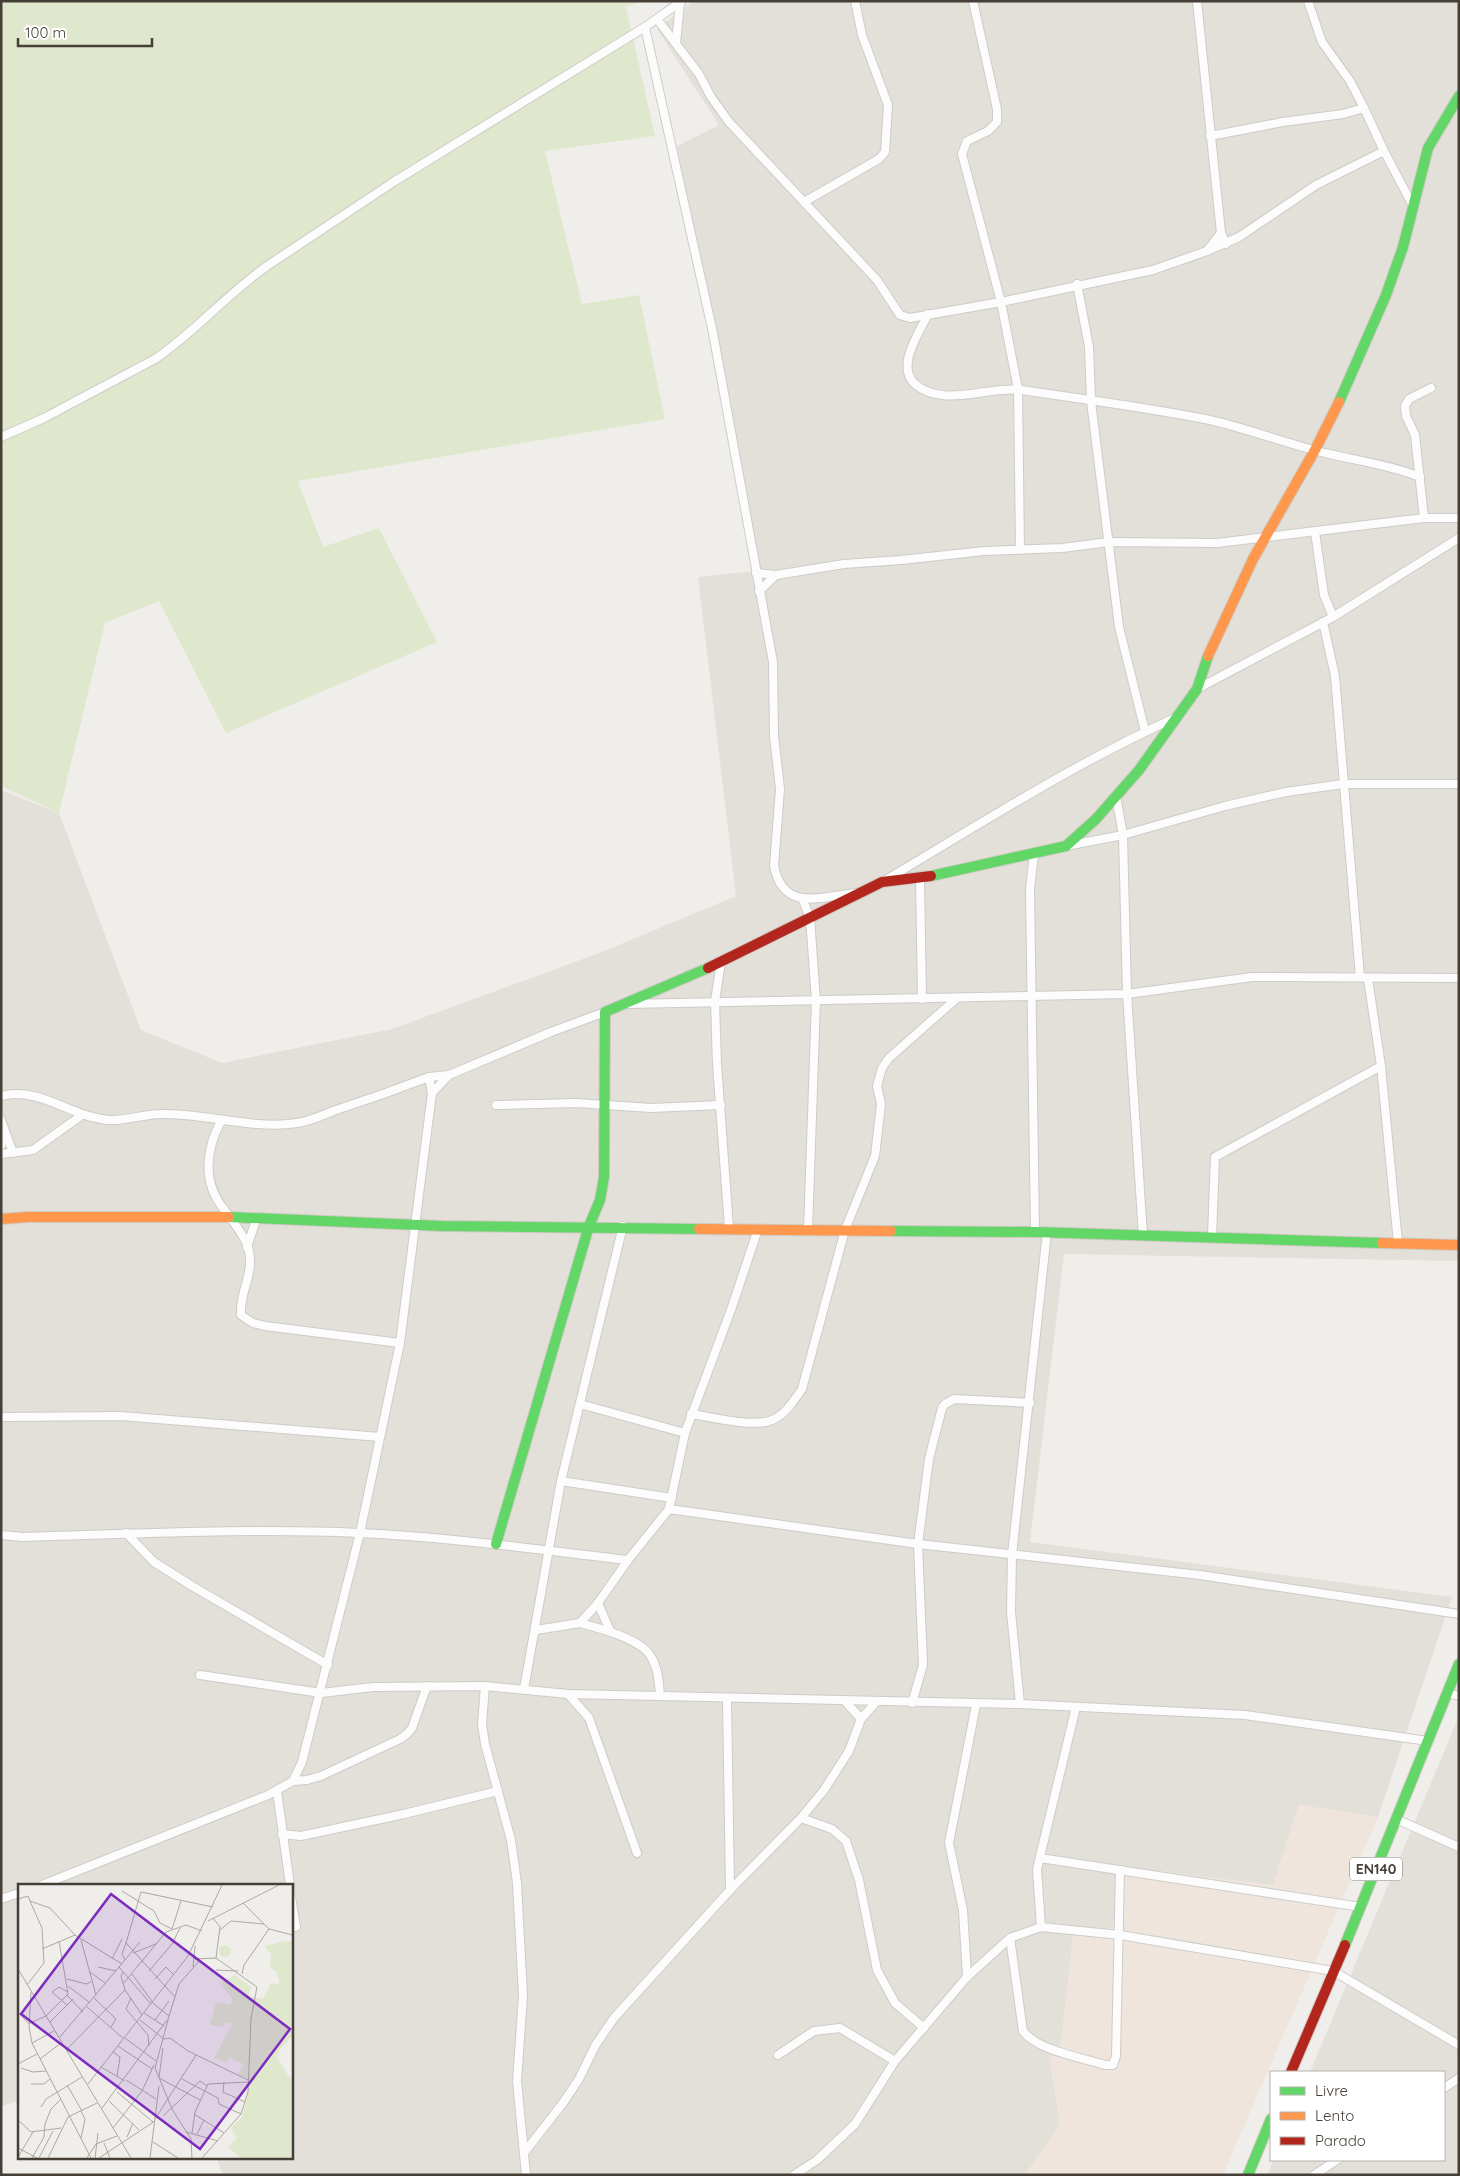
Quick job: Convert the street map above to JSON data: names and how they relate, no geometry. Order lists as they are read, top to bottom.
{
  "streets": {
    "street": ["EN140"]
  },
  "legend": ["Livre", "Lento", "Parado"],
  "scale_bar": "100 m"
}
